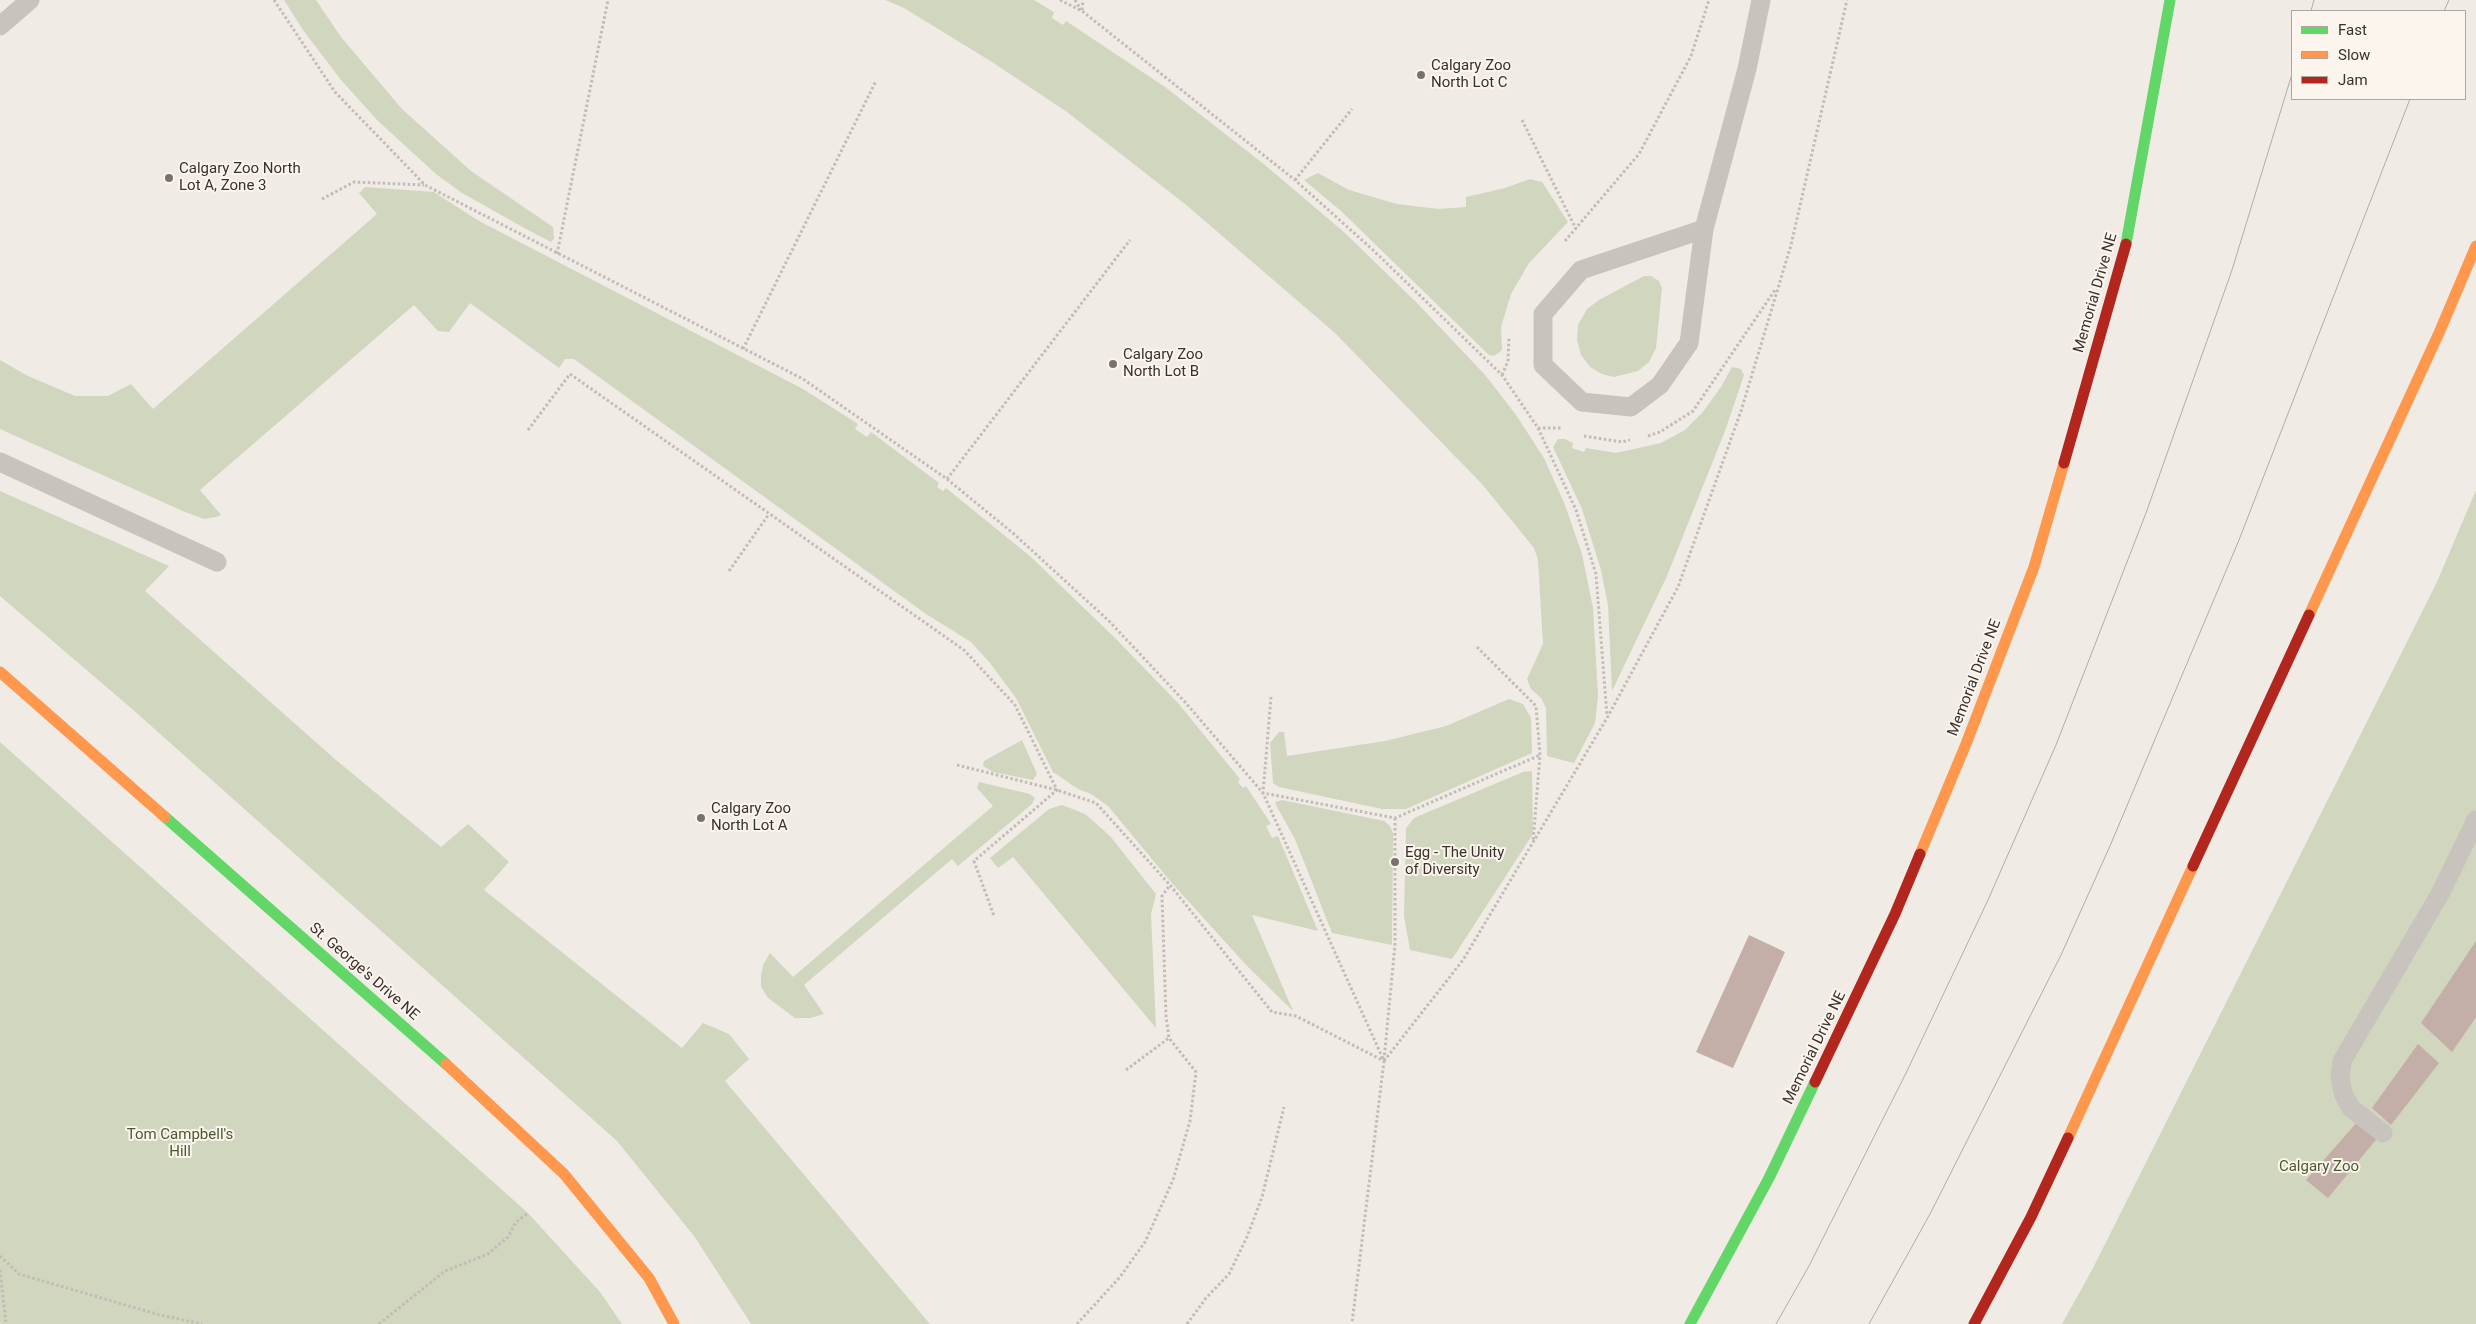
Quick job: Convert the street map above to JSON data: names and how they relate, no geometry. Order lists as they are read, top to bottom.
{
  "streets": {
    "main road": ["Memorial Drive NE", "St. George's Drive NE"]
  },
  "parks": ["Tom Campbell's Hill", "Calgary Zoo"],
  "places": [
    "Calgary Zoo North Lot C",
    "Calgary Zoo North Lot A, Zone 3",
    "Calgary Zoo North Lot B",
    "Calgary Zoo North Lot A",
    "Egg - The Unity of Diversity"
  ],
  "legend": ["Fast", "Slow", "Jam"]
}
